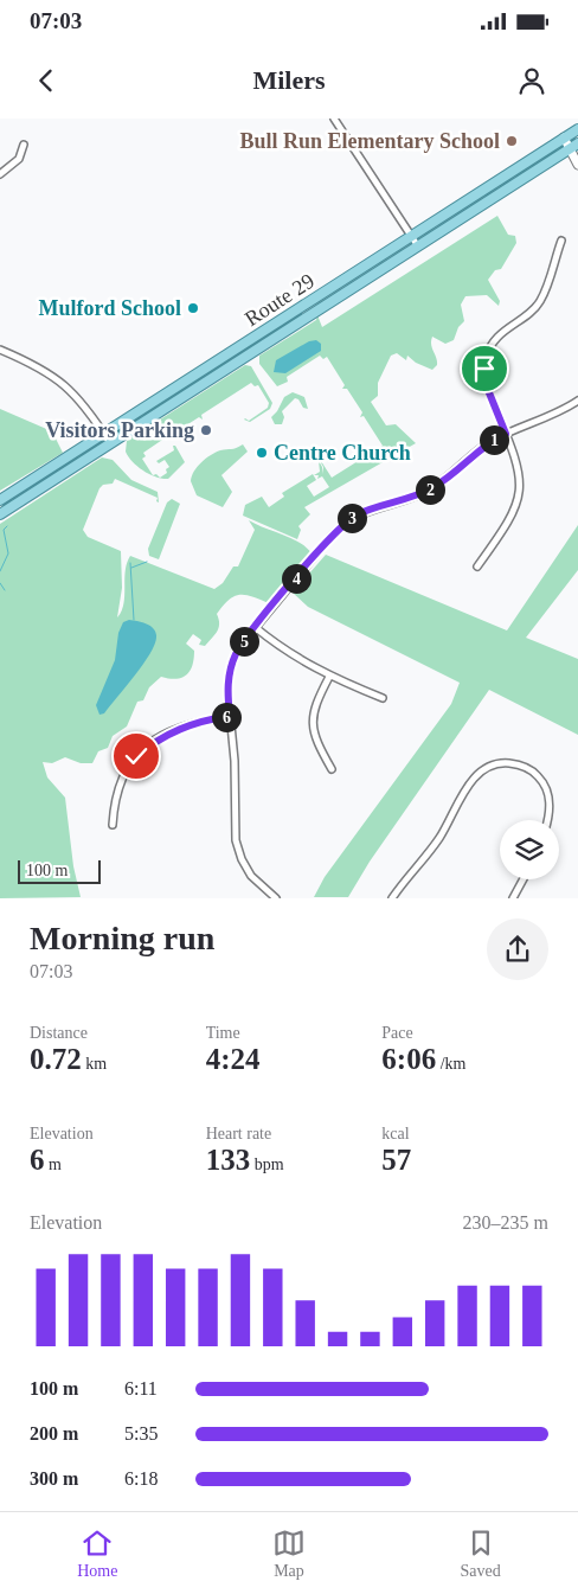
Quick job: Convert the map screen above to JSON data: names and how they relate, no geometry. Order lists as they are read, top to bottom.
{
  "streets": {
    "main road": ["Route 29"]
  },
  "places": [
    "Bull Run Elementary School",
    "Mulford School",
    "Visitors Parking",
    "Centre Church"
  ],
  "scale_bar": "100 m",
  "page": {
    "status": "07:03",
    "header": "Milers",
    "pins": [
      "1",
      "2",
      "3",
      "4",
      "5",
      "6"
    ],
    "scale": "100 m",
    "heading": ["Morning run", "07:03"],
    "stats": [
      ["Distance", "0.72 km"],
      ["Time", "4:24"],
      ["Pace", "6:06 /km"],
      ["Elevation", "6 m"],
      ["Heart rate", "133 bpm"],
      ["kcal", "57"]
    ],
    "chart": ["Elevation", "230–235 m"],
    "list": [
      {
        "name": "100 m",
        "note": "6:11"
      },
      {
        "name": "200 m",
        "note": "5:35"
      },
      {
        "name": "300 m",
        "note": "6:18"
      }
    ],
    "tabs": ["Home", "Map", "Saved"]
  }
}
